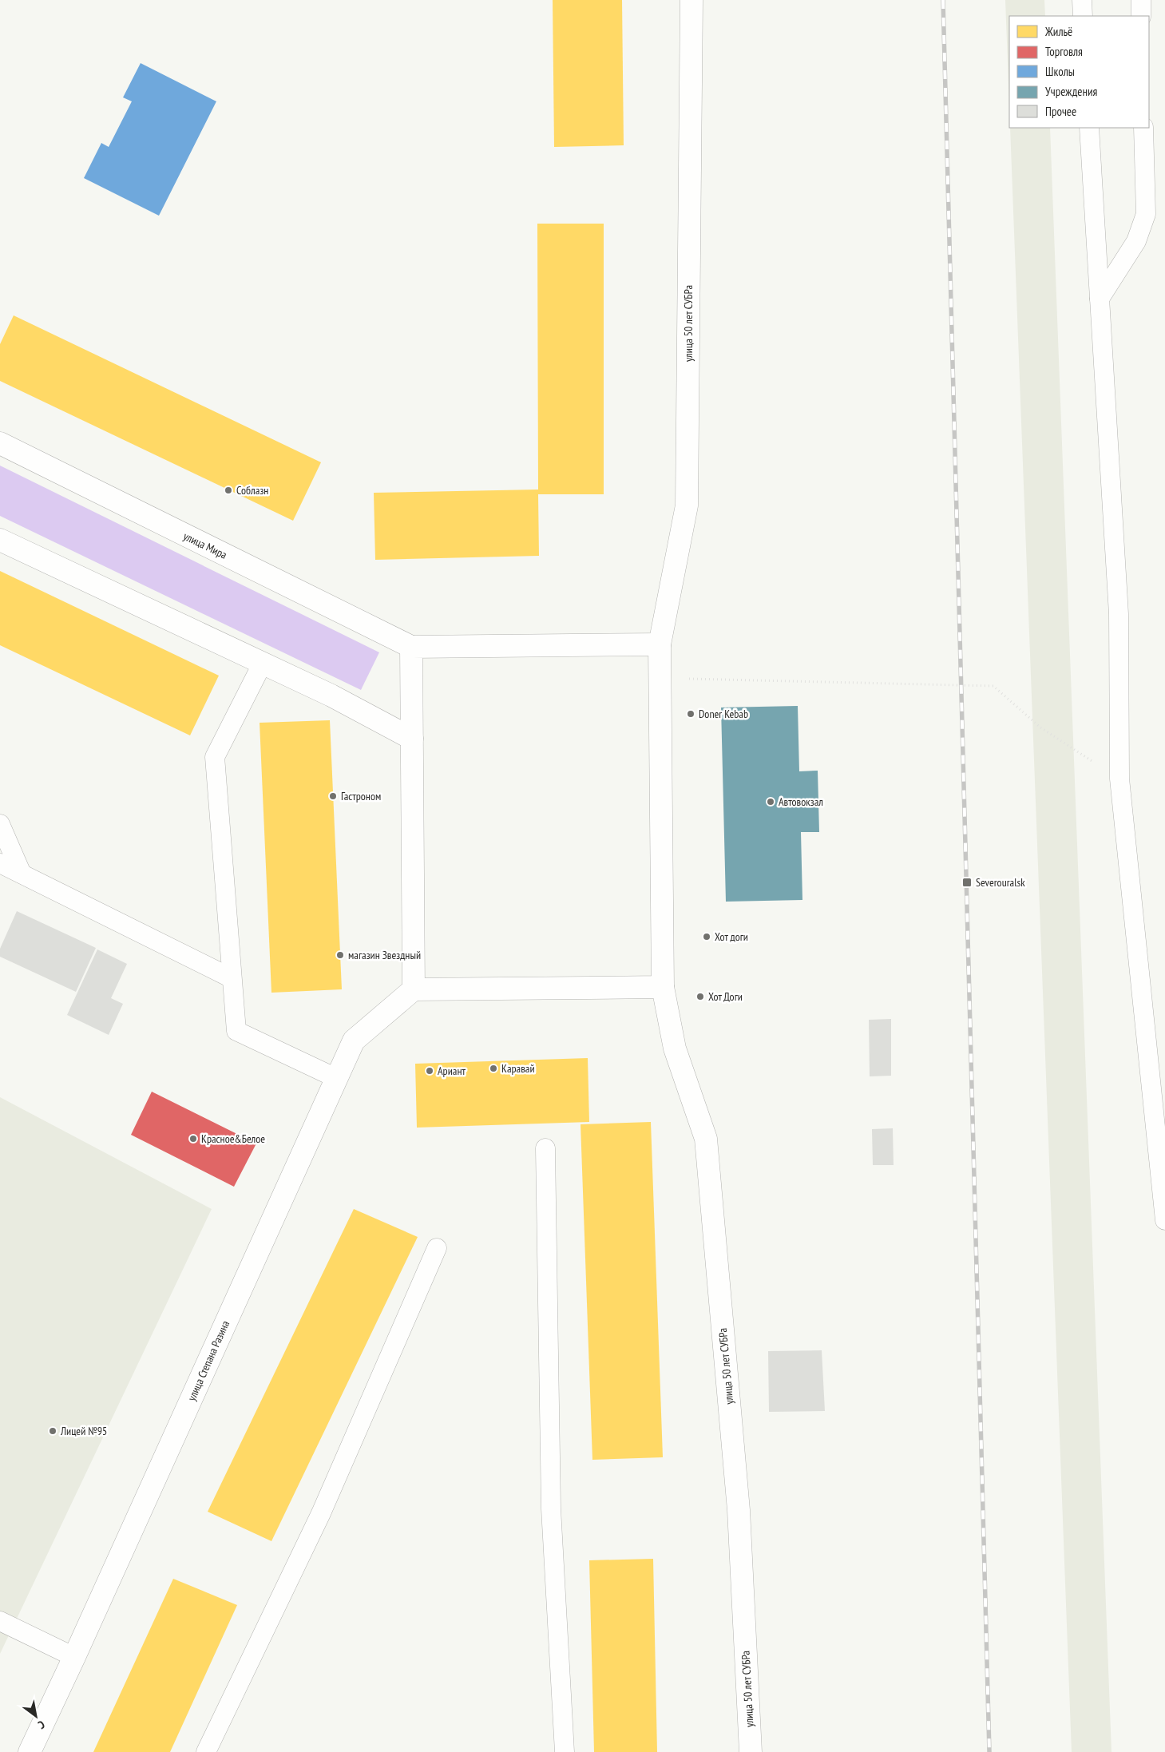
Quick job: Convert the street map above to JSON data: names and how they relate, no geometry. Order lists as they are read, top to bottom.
{
  "streets": {
    "street": ["улица 50 лет СУБРа", "улица Мира", "улица Степана Разина"]
  },
  "places": {
    "other": [
      "Соблазн",
      "Doner Kebab",
      "Гастроном",
      "Автовокзал",
      "Хот доги",
      "магазин Звездный",
      "Хот Доги",
      "Каравай",
      "Ариант",
      "Красное&Белое",
      "Лицей №95"
    ],
    "transit": ["Severouralsk"]
  },
  "legend": [
    "Жильё",
    "Торговля",
    "Школы",
    "Учреждения",
    "Прочее"
  ],
  "north": "bottom right"
}
